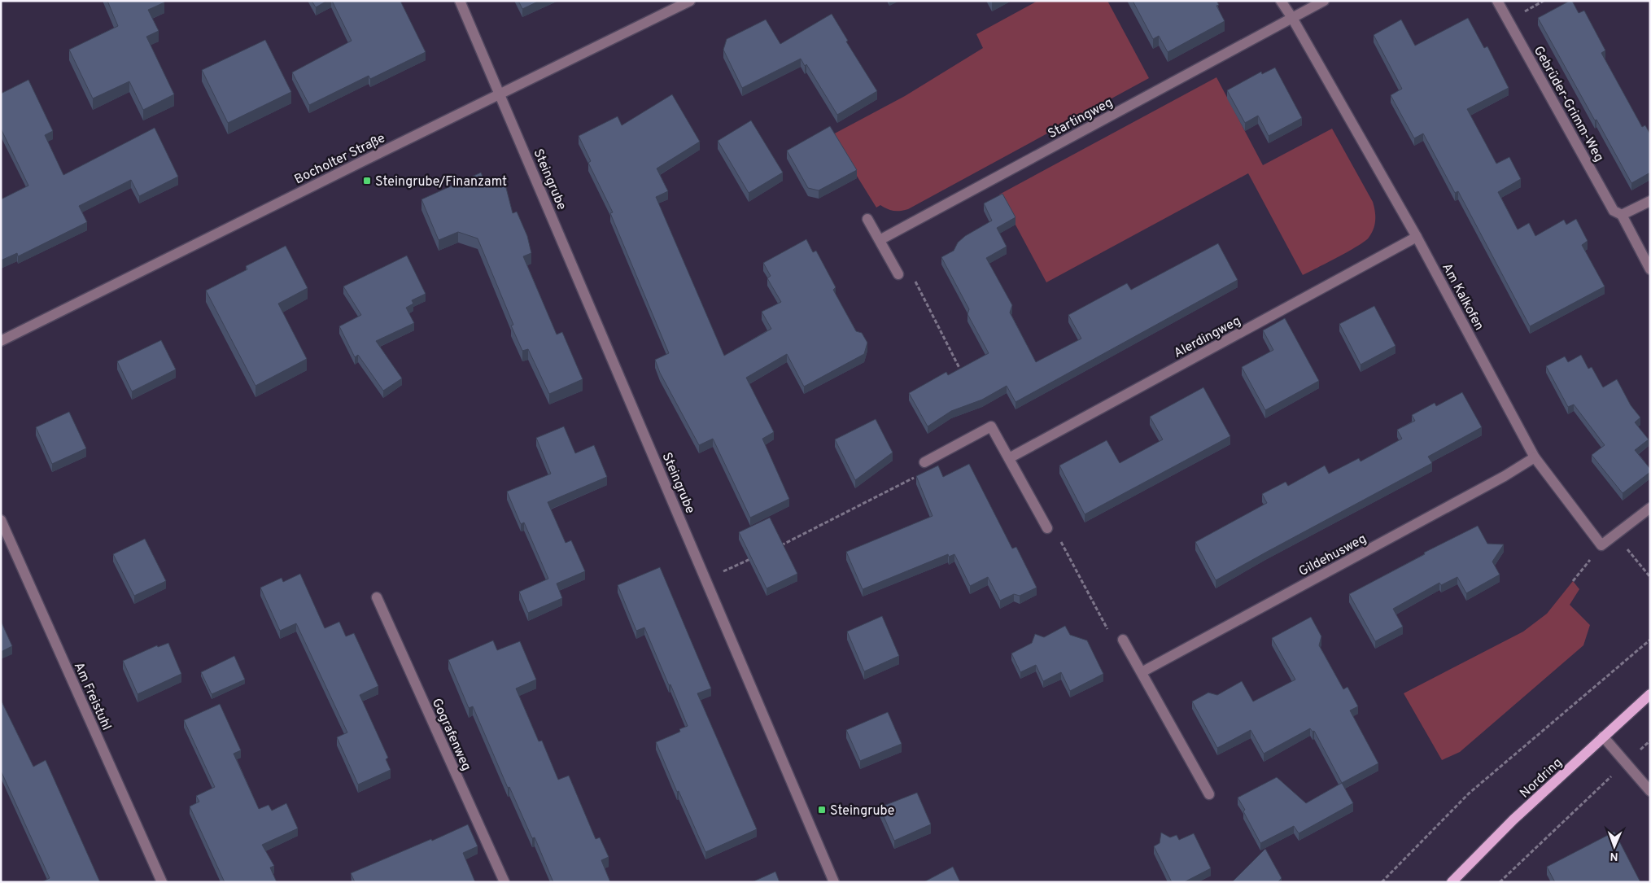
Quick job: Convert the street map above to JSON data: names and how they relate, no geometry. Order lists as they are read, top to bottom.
{
  "streets": {
    "main road": ["Nordring"],
    "street": [
      "Gebrüder-Grimm-Weg",
      "Startingweg",
      "Bocholter Straße",
      "Steingrube",
      "Am Kalkofen",
      "Alerdingweg",
      "Gildehusweg",
      "Am Freistuhl",
      "Gografenweg"
    ]
  },
  "crossings": [
    ["Startingweg", "Am Kalkofen"],
    ["Bocholter Straße", "Steingrube"],
    ["Am Kalkofen", "Alerdingweg"],
    ["Am Kalkofen", "Gildehusweg"]
  ],
  "places": {
    "transit": ["Steingrube/Finanzamt", "Steingrube"]
  },
  "north": "bottom"
}
